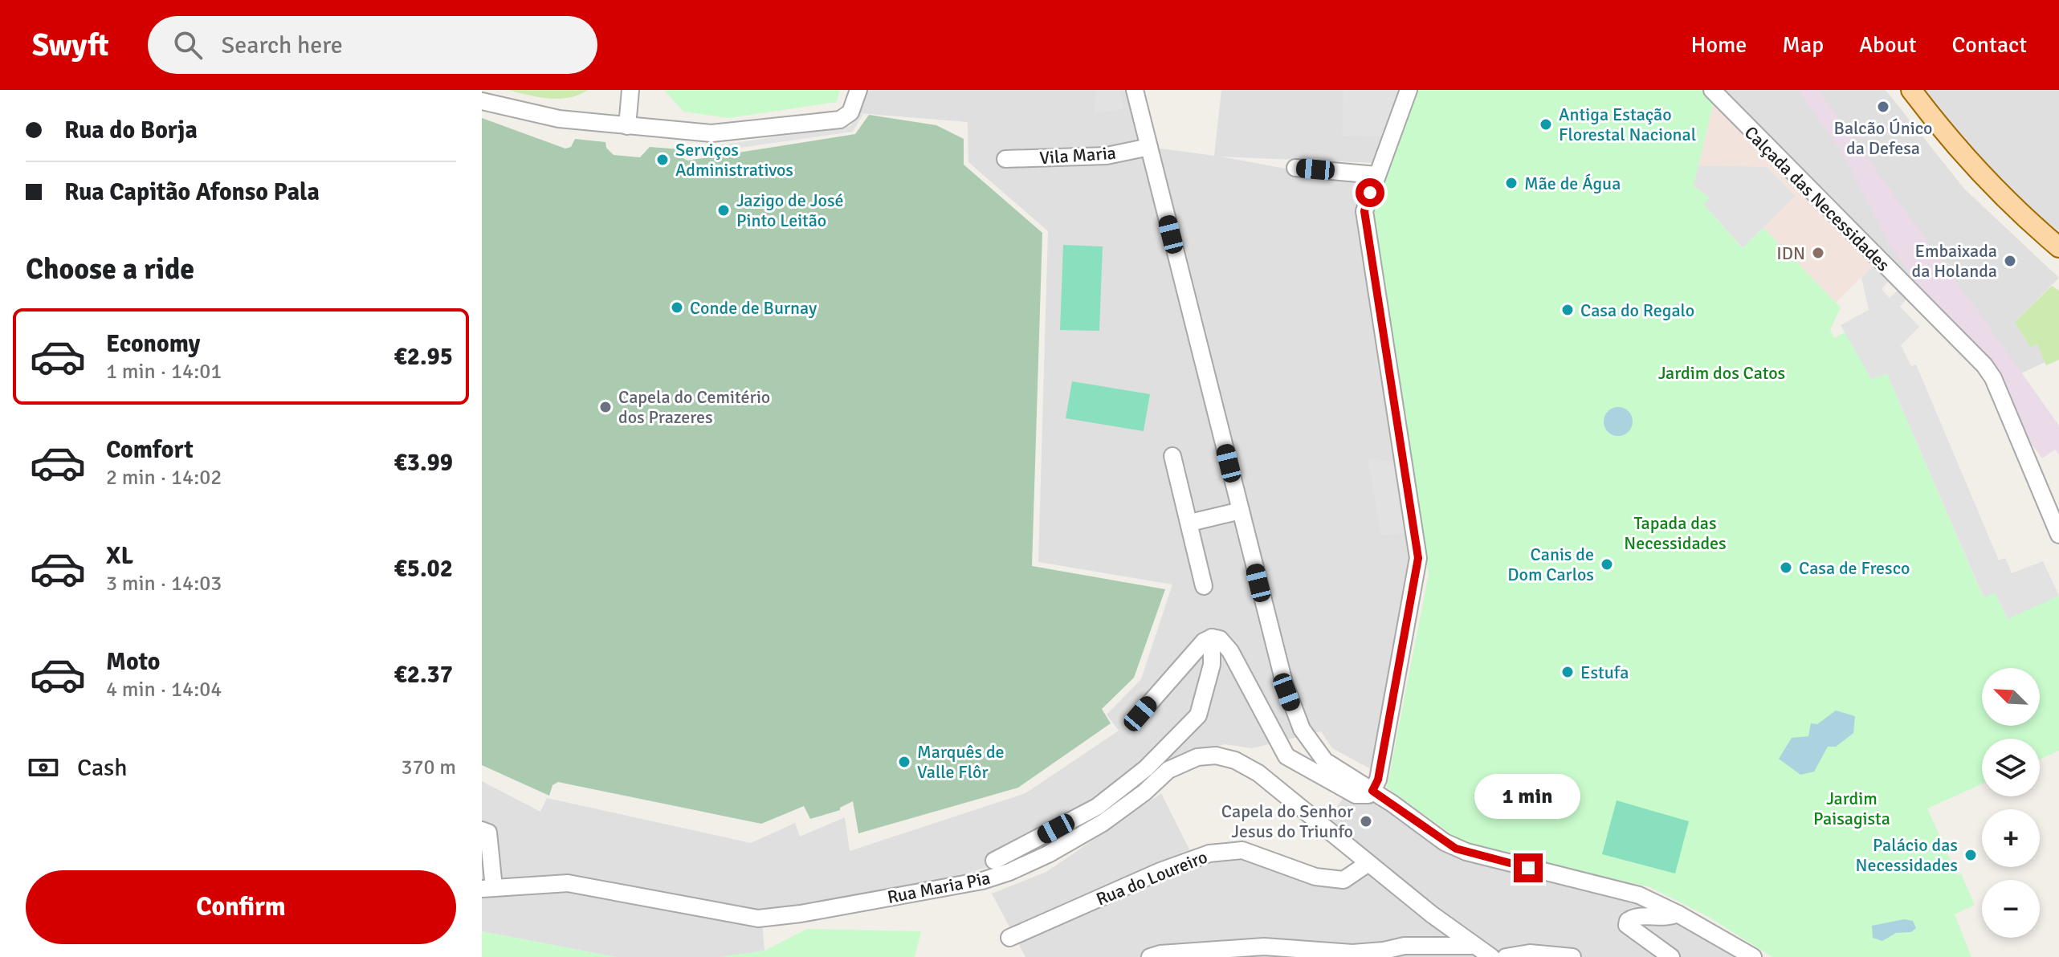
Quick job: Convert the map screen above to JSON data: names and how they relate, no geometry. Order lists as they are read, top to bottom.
{
  "streets": {
    "street": [
      "Vila Maria",
      "Calçada das Necessidades",
      "Rua do Loureiro",
      "Rua Maria Pia"
    ]
  },
  "crossings": [
    ["Rua do Loureiro", "Rua Maria Pia"]
  ],
  "parks": ["Jardim dos Catos", "Tapada das Necessidades", "Jardim Paisagista"],
  "places": [
    "Balcão Único da Defesa",
    "Antiga Estação Florestal Nacional",
    "Serviços Administrativos",
    "Mãe de Água",
    "Jazigo de José Pinto Leitão",
    "IDN",
    "Embaixada da Holanda",
    "Conde de Burnay",
    "Casa do Regalo",
    "Capela do Cemitério dos Prazeres",
    "Canis de Dom Carlos",
    "Casa de Fresco",
    "Estufa",
    "Marquês de Valle Flôr",
    "Capela do Senhor Jesus do Triunfo",
    "Palácio das Necessidades"
  ],
  "north": "top left",
  "page": {
    "header": "Swyft",
    "search": "Search here",
    "nav": [
      "Home",
      "Map",
      "About",
      "Contact"
    ],
    "banner": ["Rua do Borja", "Rua Capitão Afonso Pala"],
    "heading": "Choose a ride",
    "list": [
      {
        "name": "Economy",
        "note": "1 min · 14:01",
        "value": "€2.95"
      },
      {
        "name": "Comfort",
        "note": "2 min · 14:02",
        "value": "€3.99"
      },
      {
        "name": "XL",
        "note": "3 min · 14:03",
        "value": "€5.02"
      },
      {
        "name": "Moto",
        "note": "4 min · 14:04",
        "value": "€2.37"
      }
    ],
    "map_buttons": ["+", "−"],
    "pay": ["Cash", "370 m"],
    "bubble": "1 min",
    "buttons": "Confirm"
  }
}
